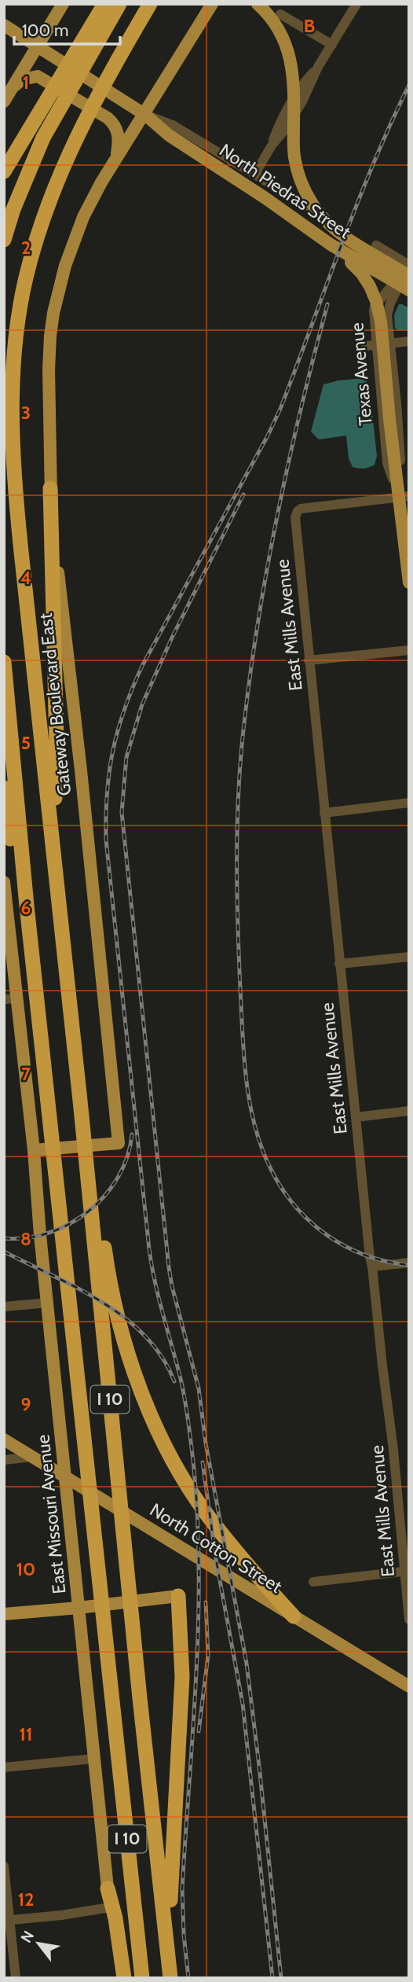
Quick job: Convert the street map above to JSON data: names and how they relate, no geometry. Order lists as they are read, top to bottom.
{
  "streets": {
    "highway": ["I 10"],
    "main road": [
      "North Piedras Street",
      "Texas Avenue",
      "Gateway Boulevard East",
      "East Missouri Avenue",
      "North Cotton Street"
    ],
    "street": ["East Mills Avenue"]
  },
  "crossings": [
    ["North Piedras Street", "Gateway Boulevard East"],
    ["Texas Avenue", "East Mills Avenue"],
    ["Gateway Boulevard East", "East Missouri Avenue"],
    ["East Missouri Avenue", "North Cotton Street"]
  ],
  "scale_bar": "100 m",
  "north": "top left",
  "grid": {
    "columns": ["B"],
    "rows": [
      "1",
      "2",
      "3",
      "4",
      "5",
      "6",
      "7",
      "8",
      "9",
      "10",
      "11",
      "12"
    ]
  }
}
